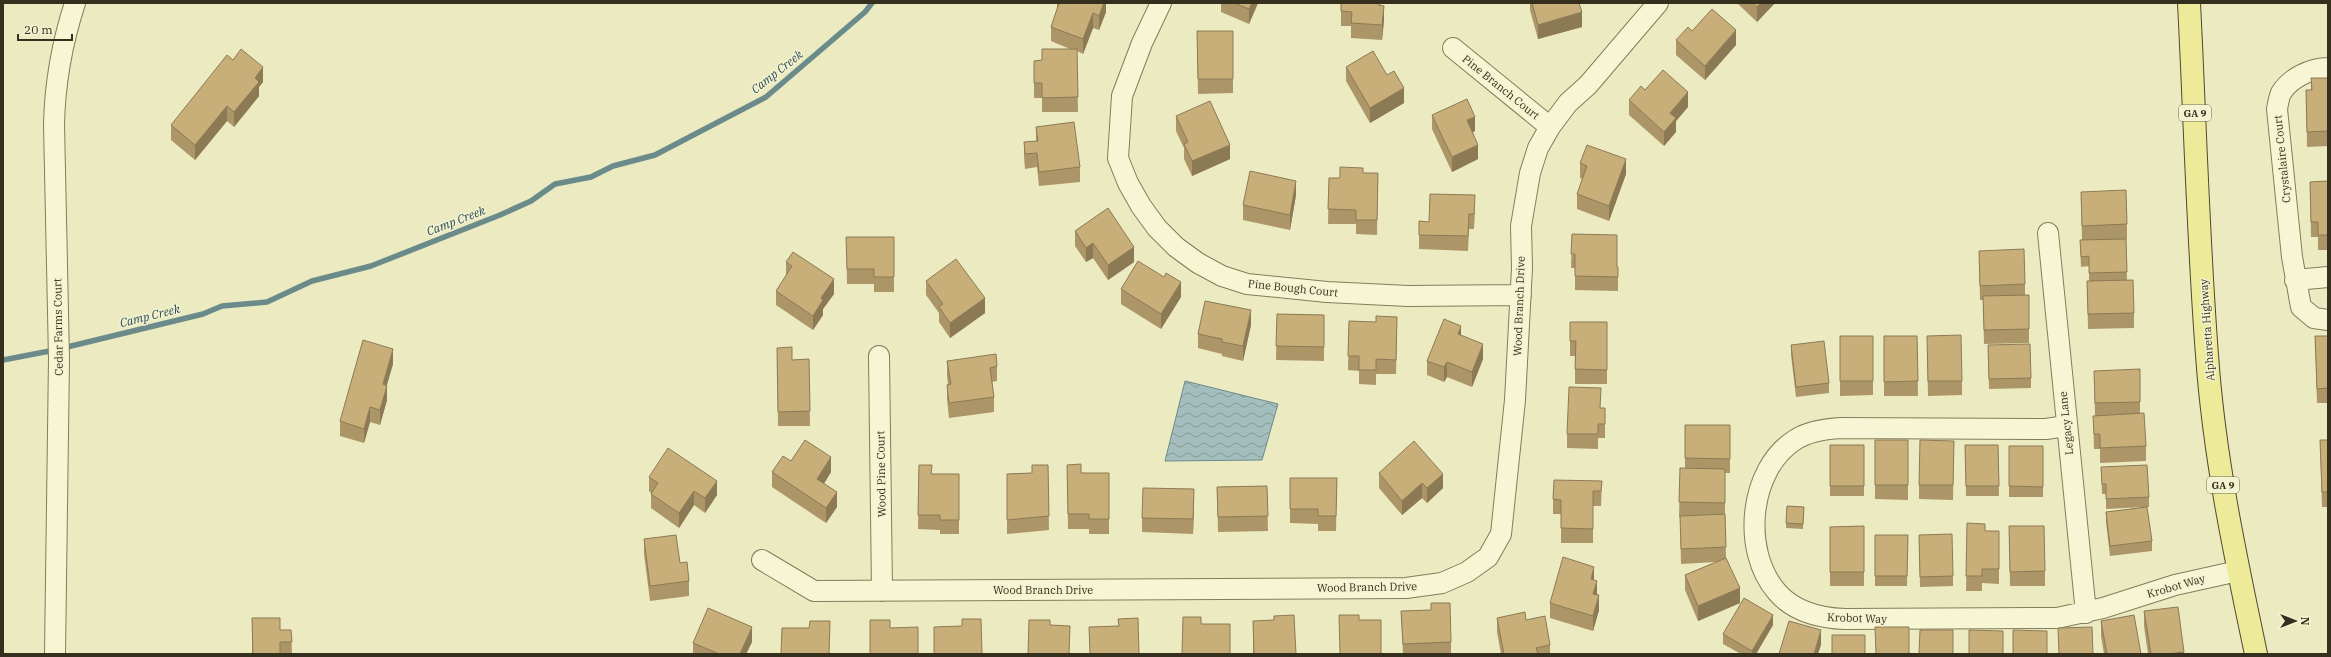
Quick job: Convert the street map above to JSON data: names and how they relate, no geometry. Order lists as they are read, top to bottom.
{
  "streets": {
    "main road": ["GA 9", "Alpharetta Highway"],
    "street": [
      "Pine Branch Court",
      "Crystalaire Court",
      "Pine Bough Court",
      "Wood Branch Drive",
      "Cedar Farms Court",
      "Legacy Lane",
      "Wood Pine Court",
      "Krobot Way"
    ]
  },
  "crossings": [
    ["Pine Branch Court", "Wood Branch Drive"],
    ["Pine Bough Court", "Wood Branch Drive"],
    ["Wood Branch Drive", "Wood Pine Court"],
    ["Alpharetta Highway", "Krobot Way"],
    ["Legacy Lane", "Krobot Way"]
  ],
  "water": ["Camp Creek"],
  "scale_bar": "20 m",
  "north": "right"
}
